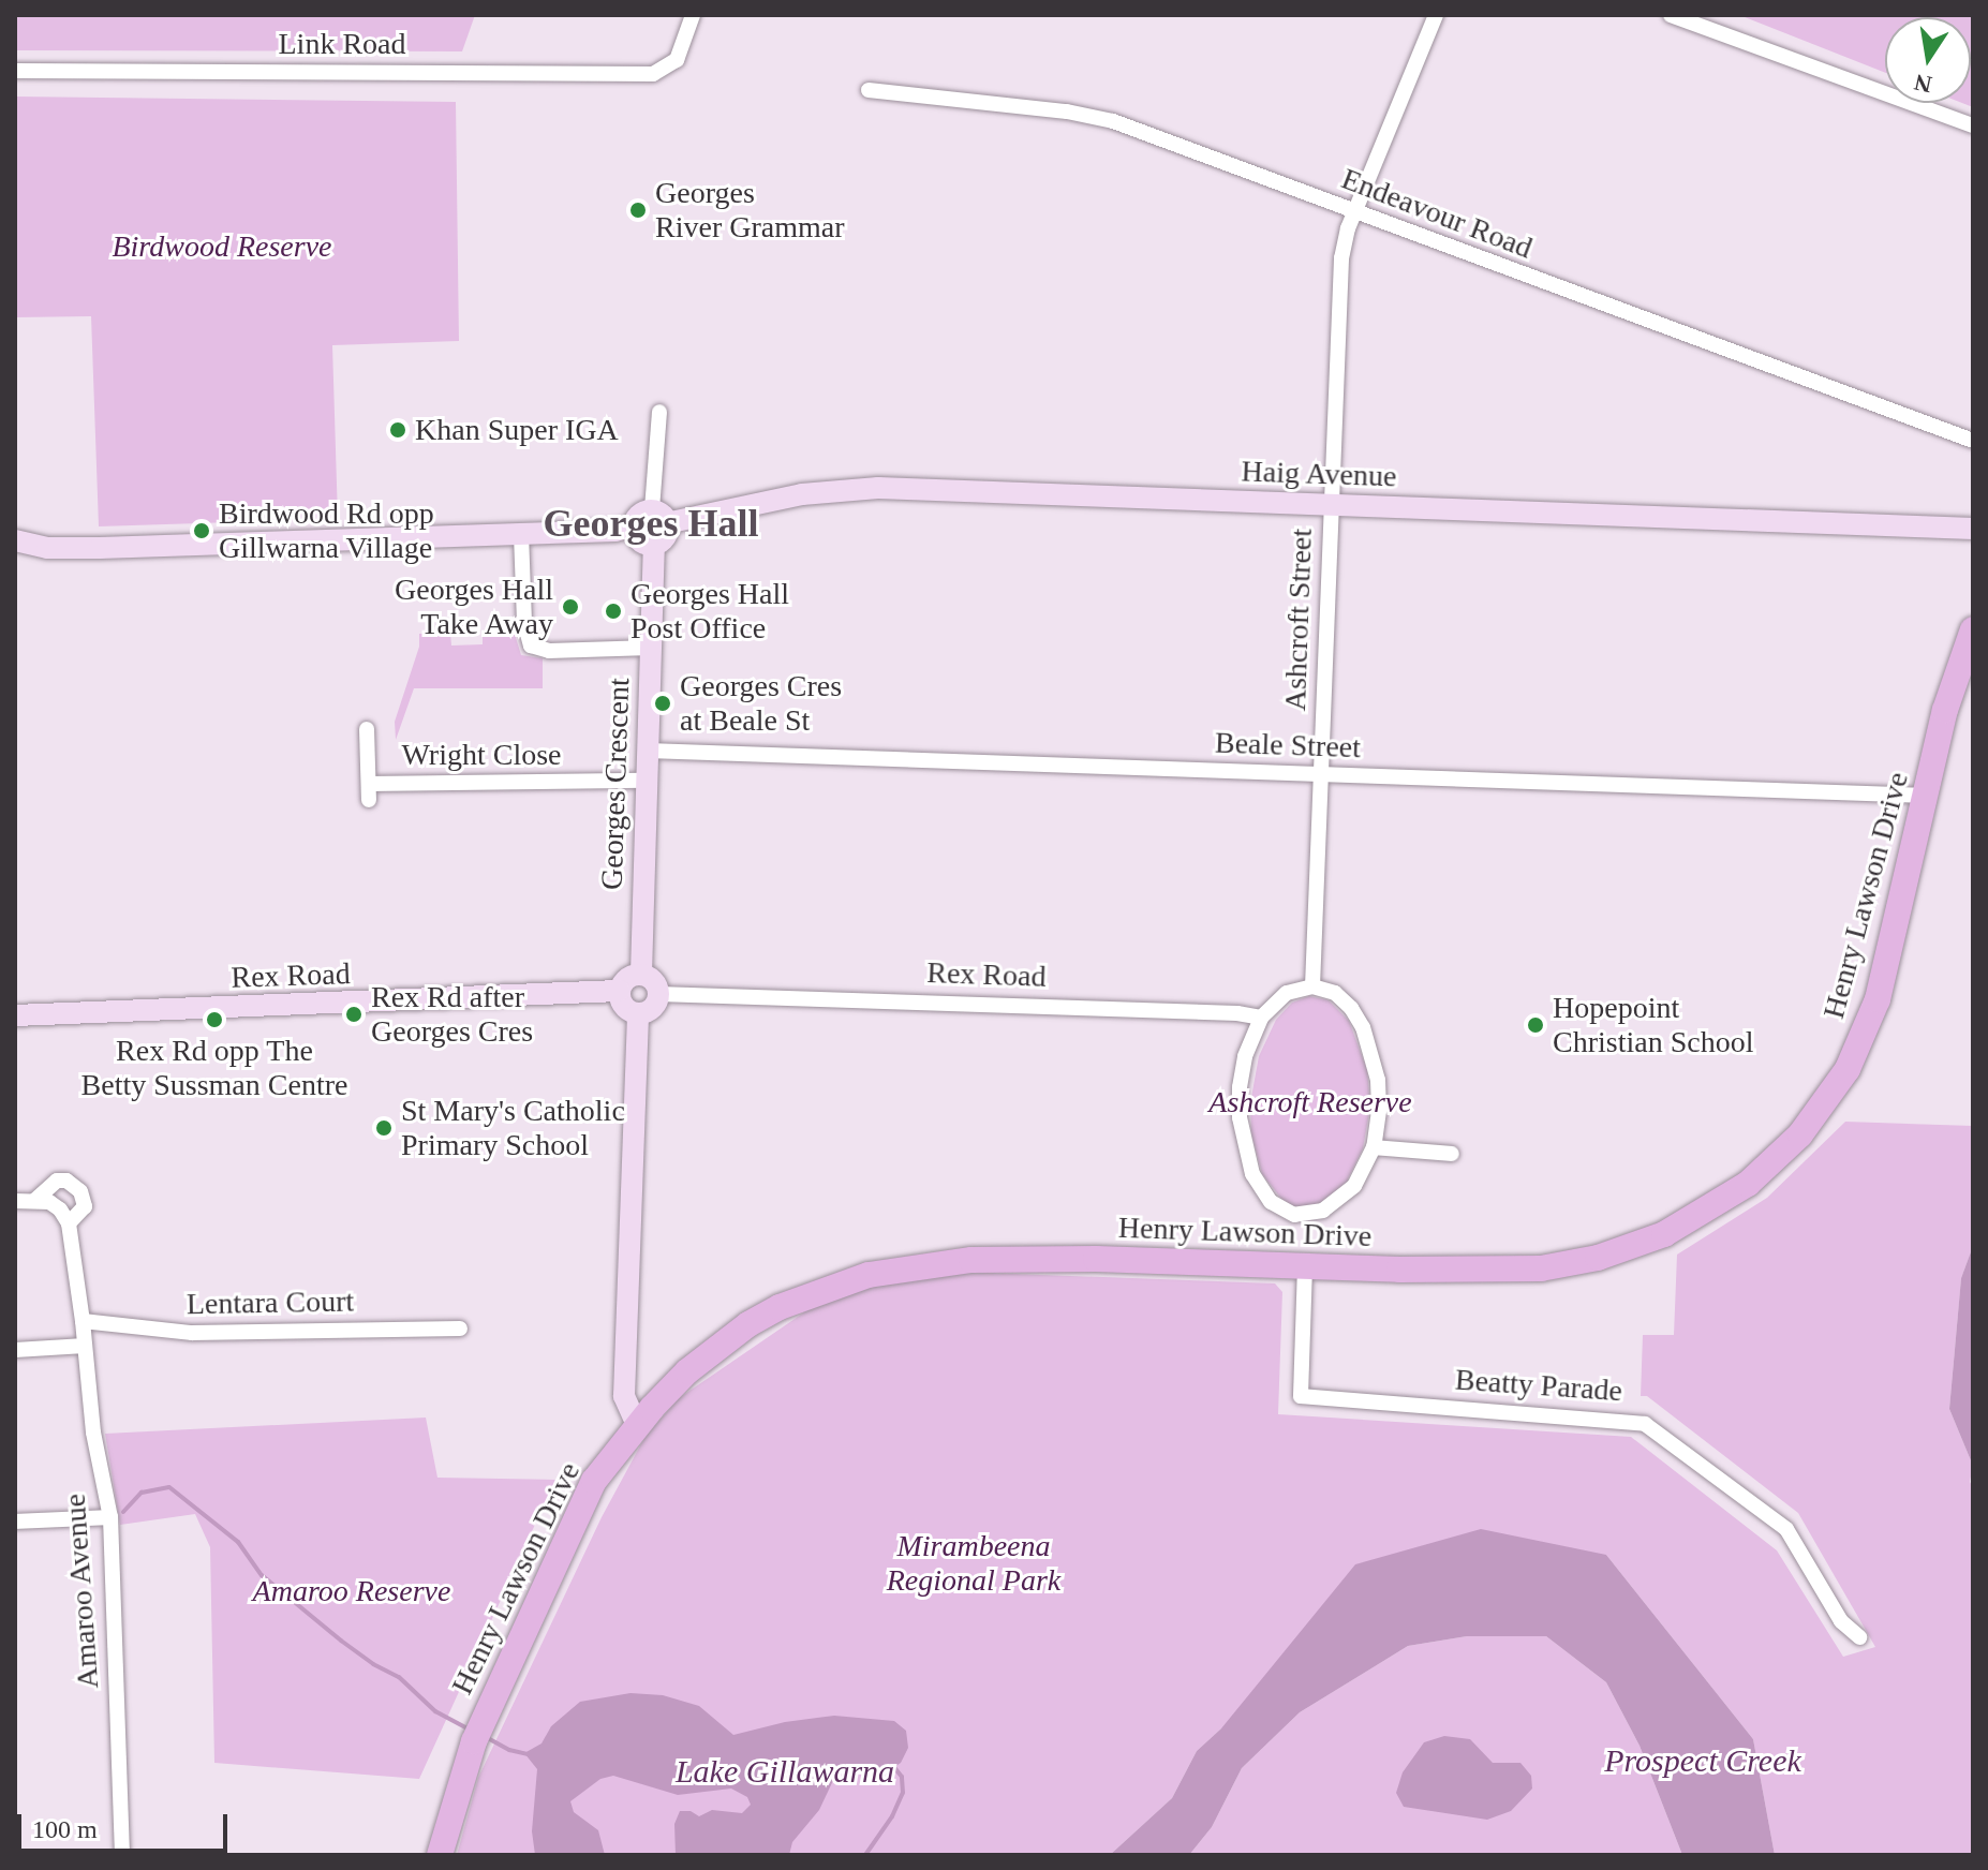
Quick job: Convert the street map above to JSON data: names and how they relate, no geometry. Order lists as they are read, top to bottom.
{
  "streets": {
    "main road": [
      "Haig Avenue",
      "Georges Crescent",
      "Henry Lawson Drive",
      "Rex Road"
    ],
    "street": [
      "Link Road",
      "Endeavour Road",
      "Ashcroft Street",
      "Beale Street",
      "Wright Close",
      "Lentara Court",
      "Beatty Parade",
      "Amaroo Avenue"
    ]
  },
  "crossings": [
    ["Endeavour Road", "Ashcroft Street"],
    ["Haig Avenue", "Ashcroft Street"],
    ["Haig Avenue", "Georges Crescent"],
    ["Ashcroft Street", "Beale Street"],
    ["Ashcroft Street", "Rex Road"],
    ["Beale Street", "Georges Crescent"],
    ["Beale Street", "Henry Lawson Drive"],
    ["Wright Close", "Georges Crescent"],
    ["Georges Crescent", "Rex Road"],
    ["Henry Lawson Drive", "Beatty Parade"],
    ["Lentara Court", "Amaroo Avenue"]
  ],
  "districts": ["Georges Hall"],
  "water": ["Prospect Creek", "Lake Gillawarna"],
  "parks": [
    "Birdwood Reserve",
    "Ashcroft Reserve",
    "Mirambeena Regional Park",
    "Amaroo Reserve"
  ],
  "places": [
    "Georges River Grammar",
    "Khan Super IGA",
    "Birdwood Rd opp Gillwarna Village",
    "Georges Hall Take Away",
    "Georges Hall Post Office",
    "Georges Cres at Beale St",
    "Rex Rd after Georges Cres",
    "Rex Rd opp The Betty Sussman Centre",
    "Hopepoint Christian School",
    "St Mary's Catholic Primary School"
  ],
  "scale_bar": "100 m",
  "north": "bottom"
}
